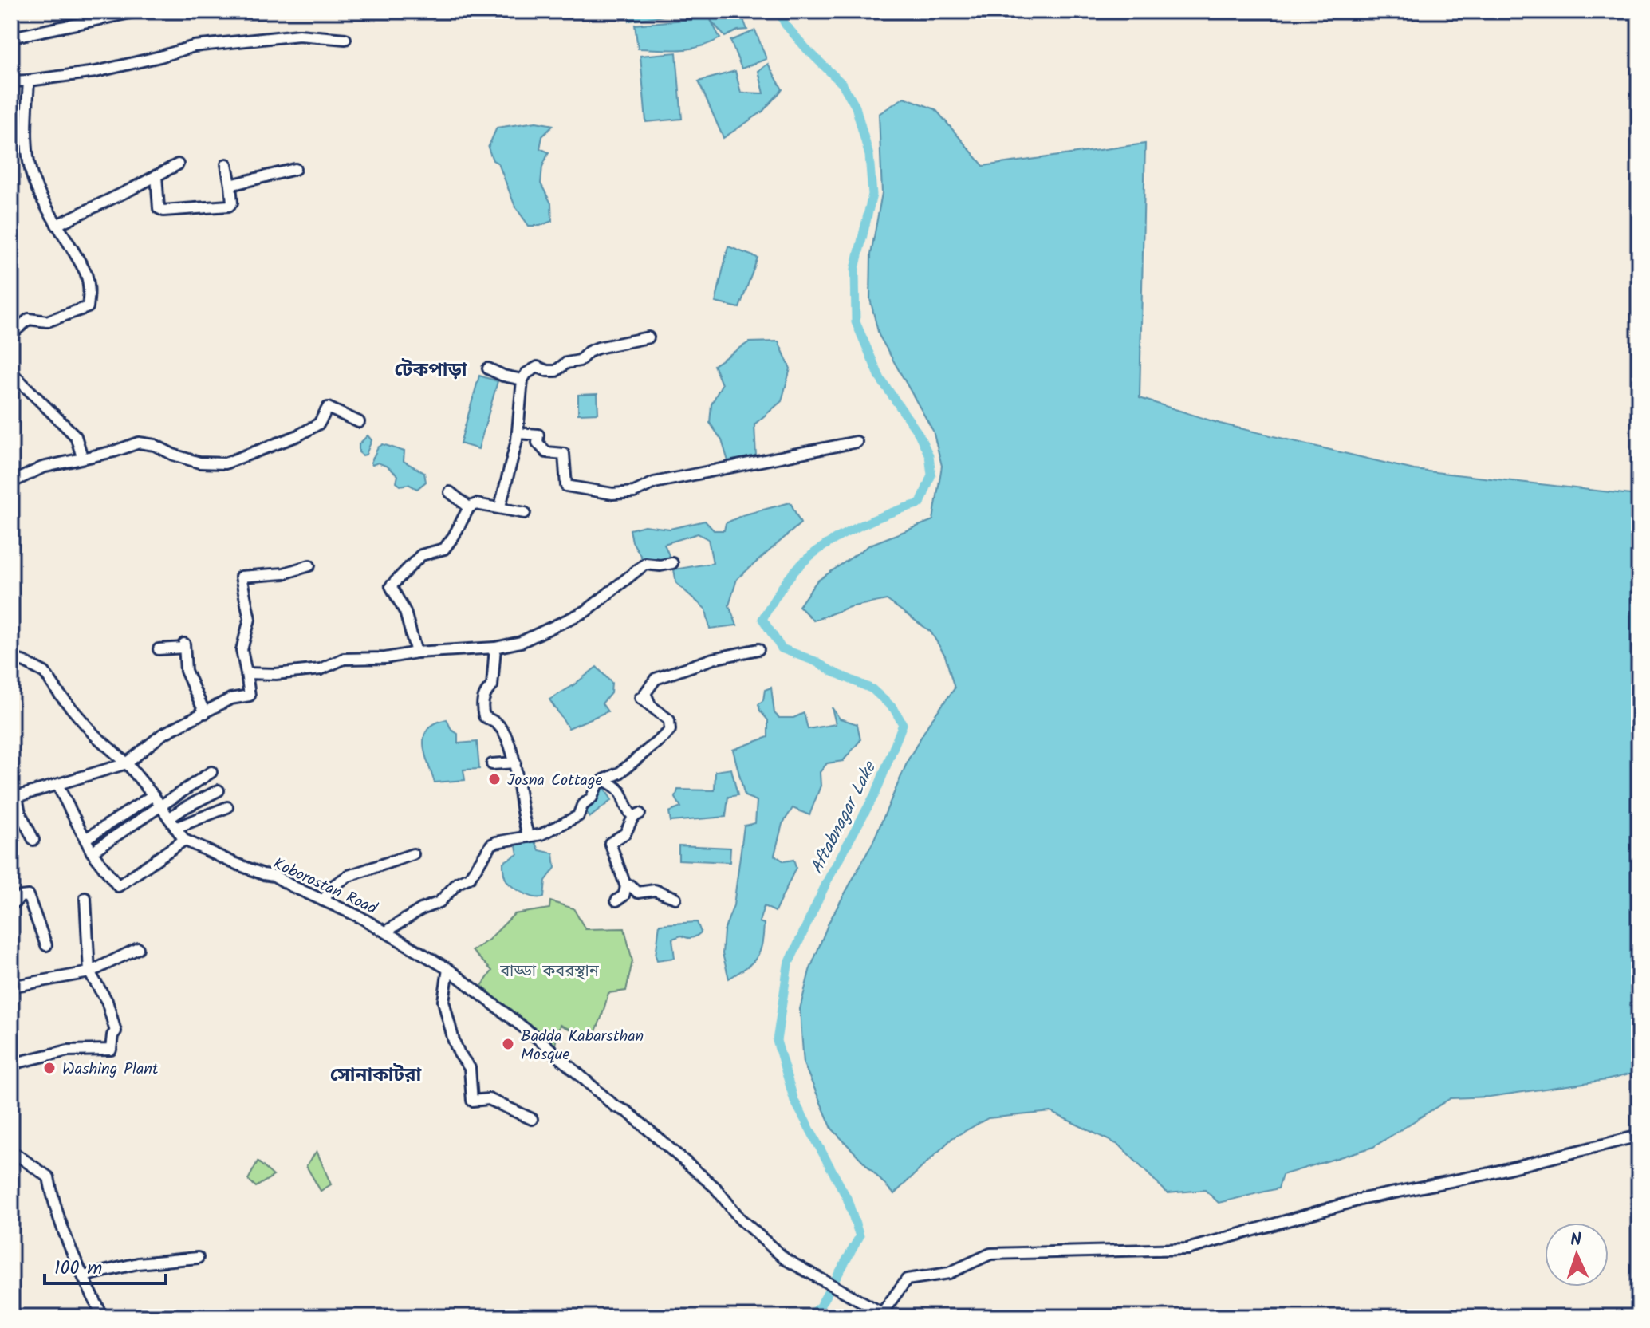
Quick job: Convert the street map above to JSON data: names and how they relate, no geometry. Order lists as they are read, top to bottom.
{
  "streets": {
    "street": ["Koborostan Road"]
  },
  "districts": ["টেকপাড়া", "সোনাকাটরা"],
  "water": ["Aftabnagar Lake"],
  "parks": ["বাড্ডা কবরস্থান"],
  "places": ["Josna Cottage", "Badda Kabarsthan Mosque", "Washing Plant"],
  "scale_bar": "100 m",
  "north": "top"
}
